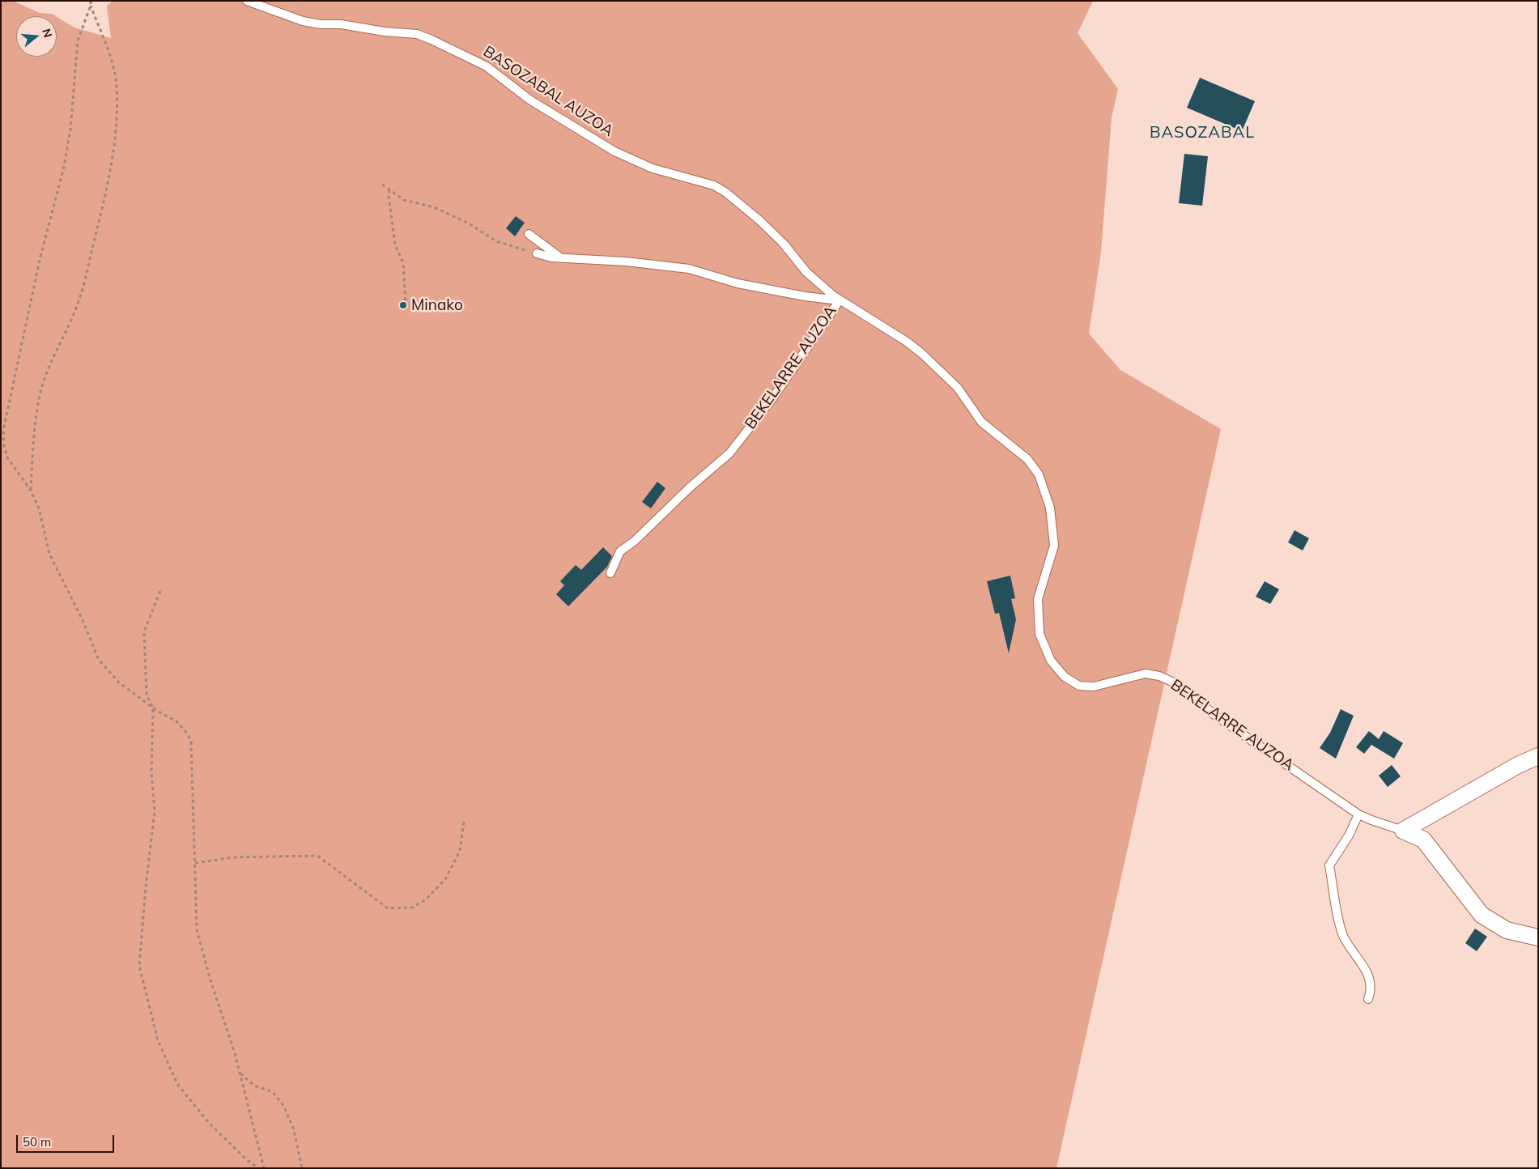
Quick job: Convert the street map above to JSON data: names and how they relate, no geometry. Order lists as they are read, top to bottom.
{
  "streets": {
    "street": ["BEKELARRE AUZOA"],
    "lane": ["BASOZABAL AUZOA"]
  },
  "crossings": [
    ["BASOZABAL AUZOA", "BEKELARRE AUZOA"]
  ],
  "districts": ["BASOZABAL"],
  "places": ["Minako"],
  "scale_bar": "50 m",
  "north": "right"
}
